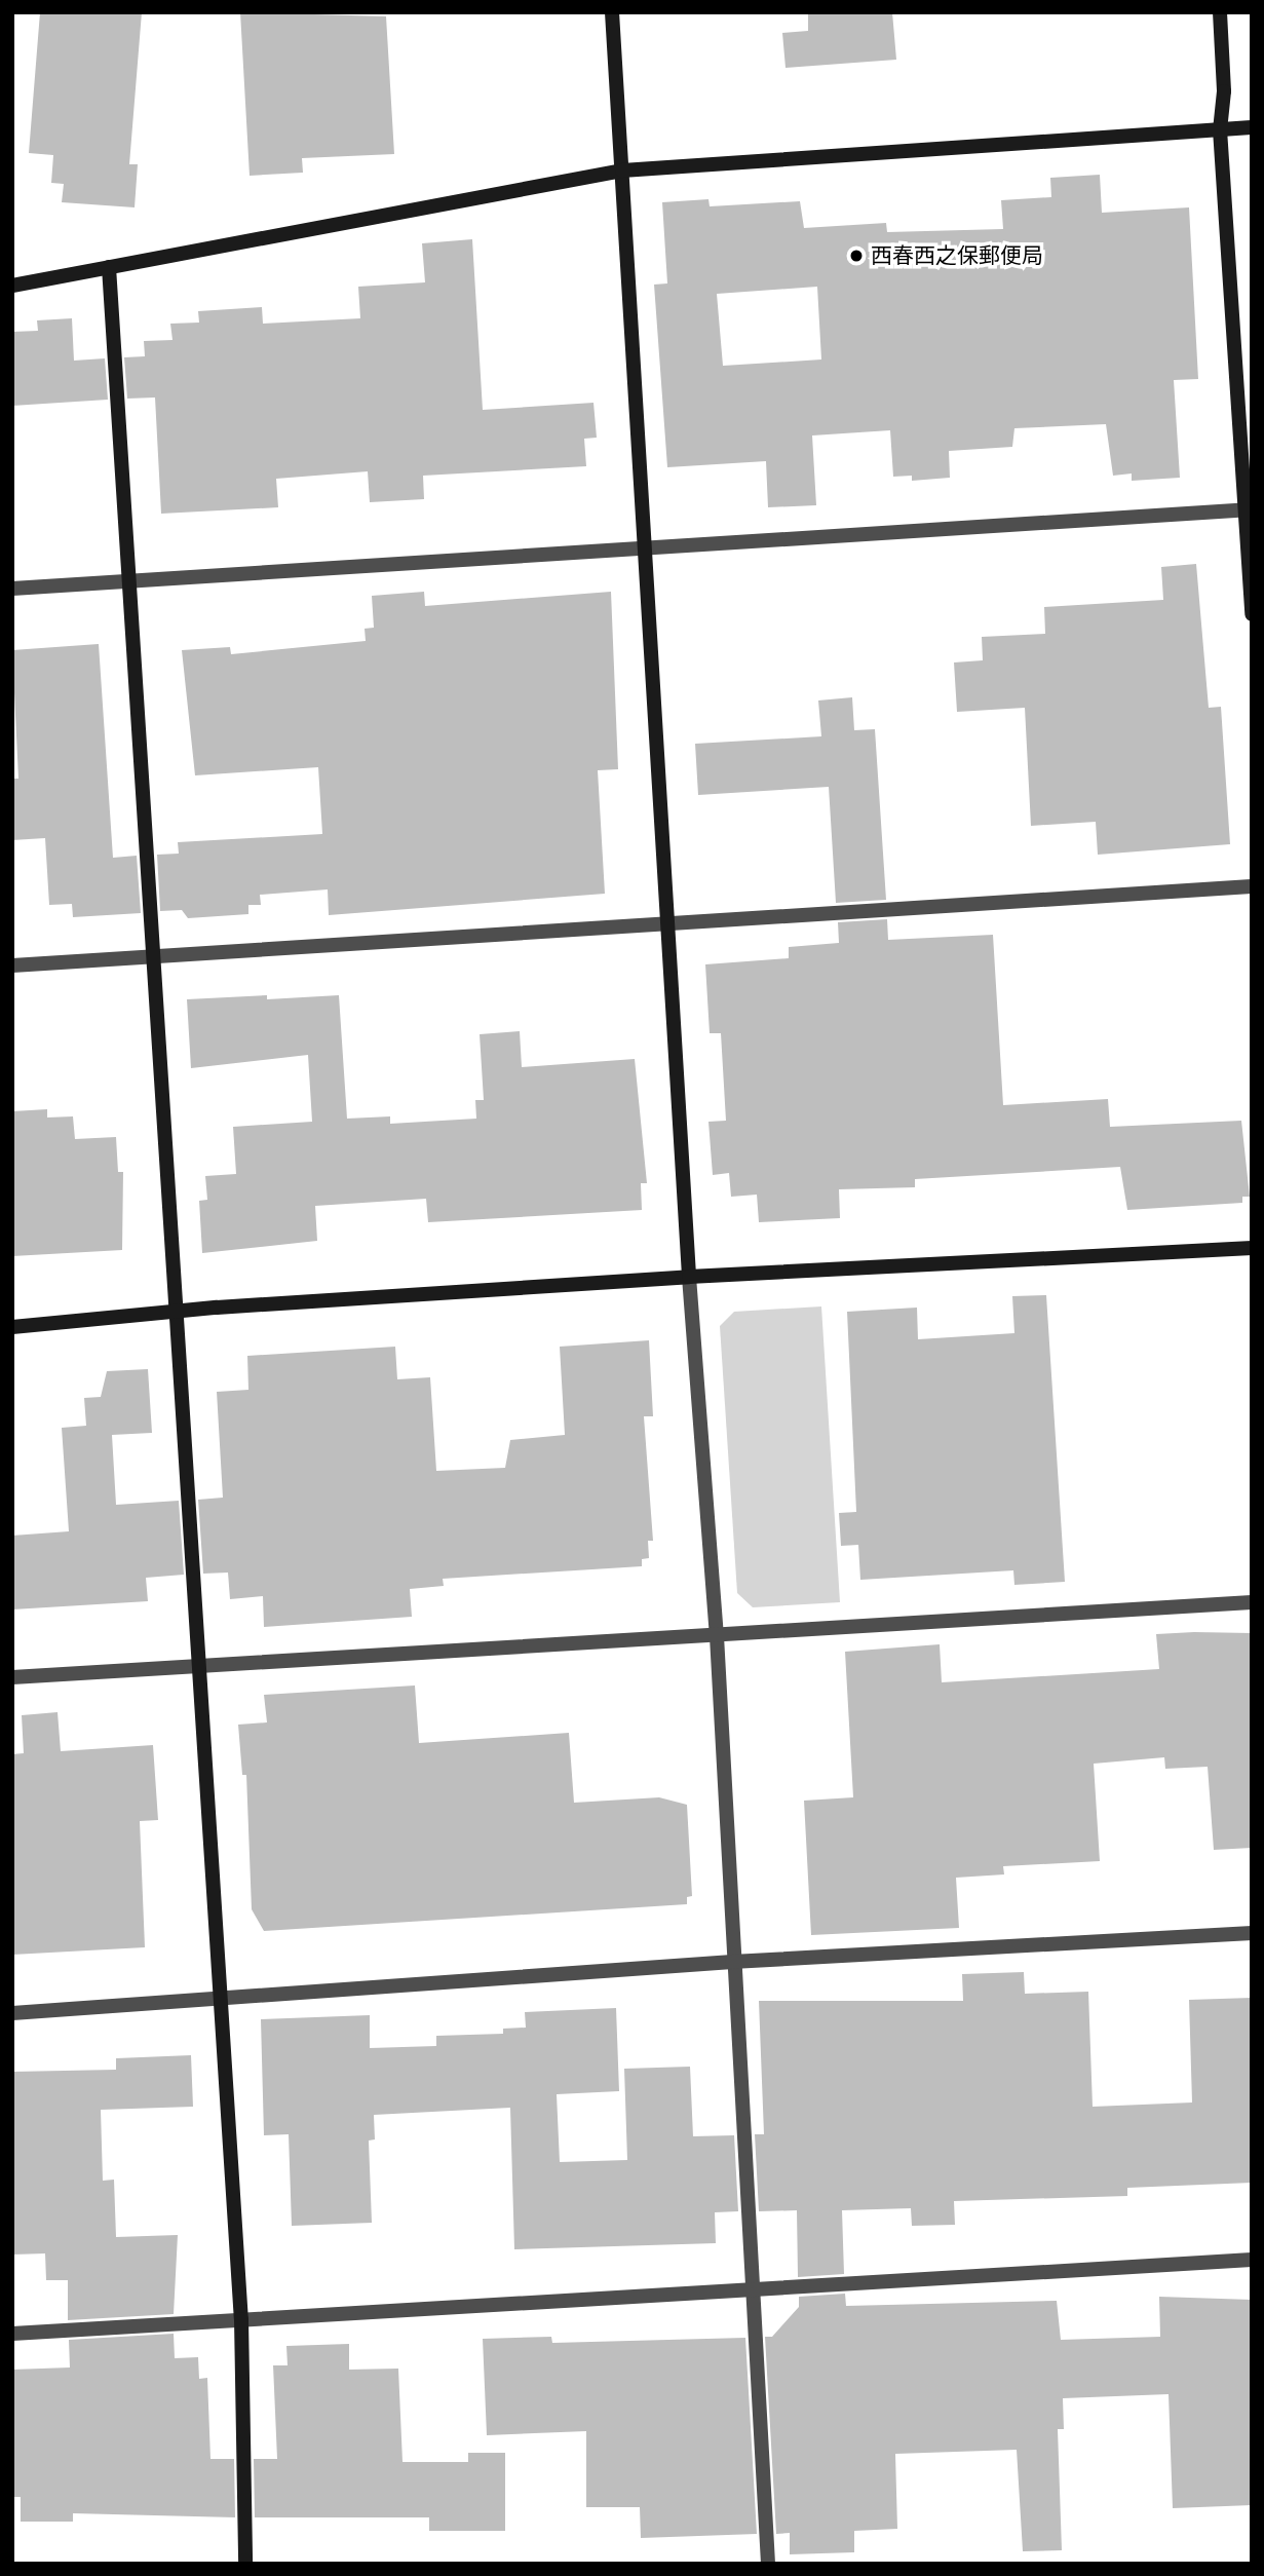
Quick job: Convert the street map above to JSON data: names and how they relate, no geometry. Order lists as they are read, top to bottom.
{
  "places": ["西春西之保郵便局"]
}
